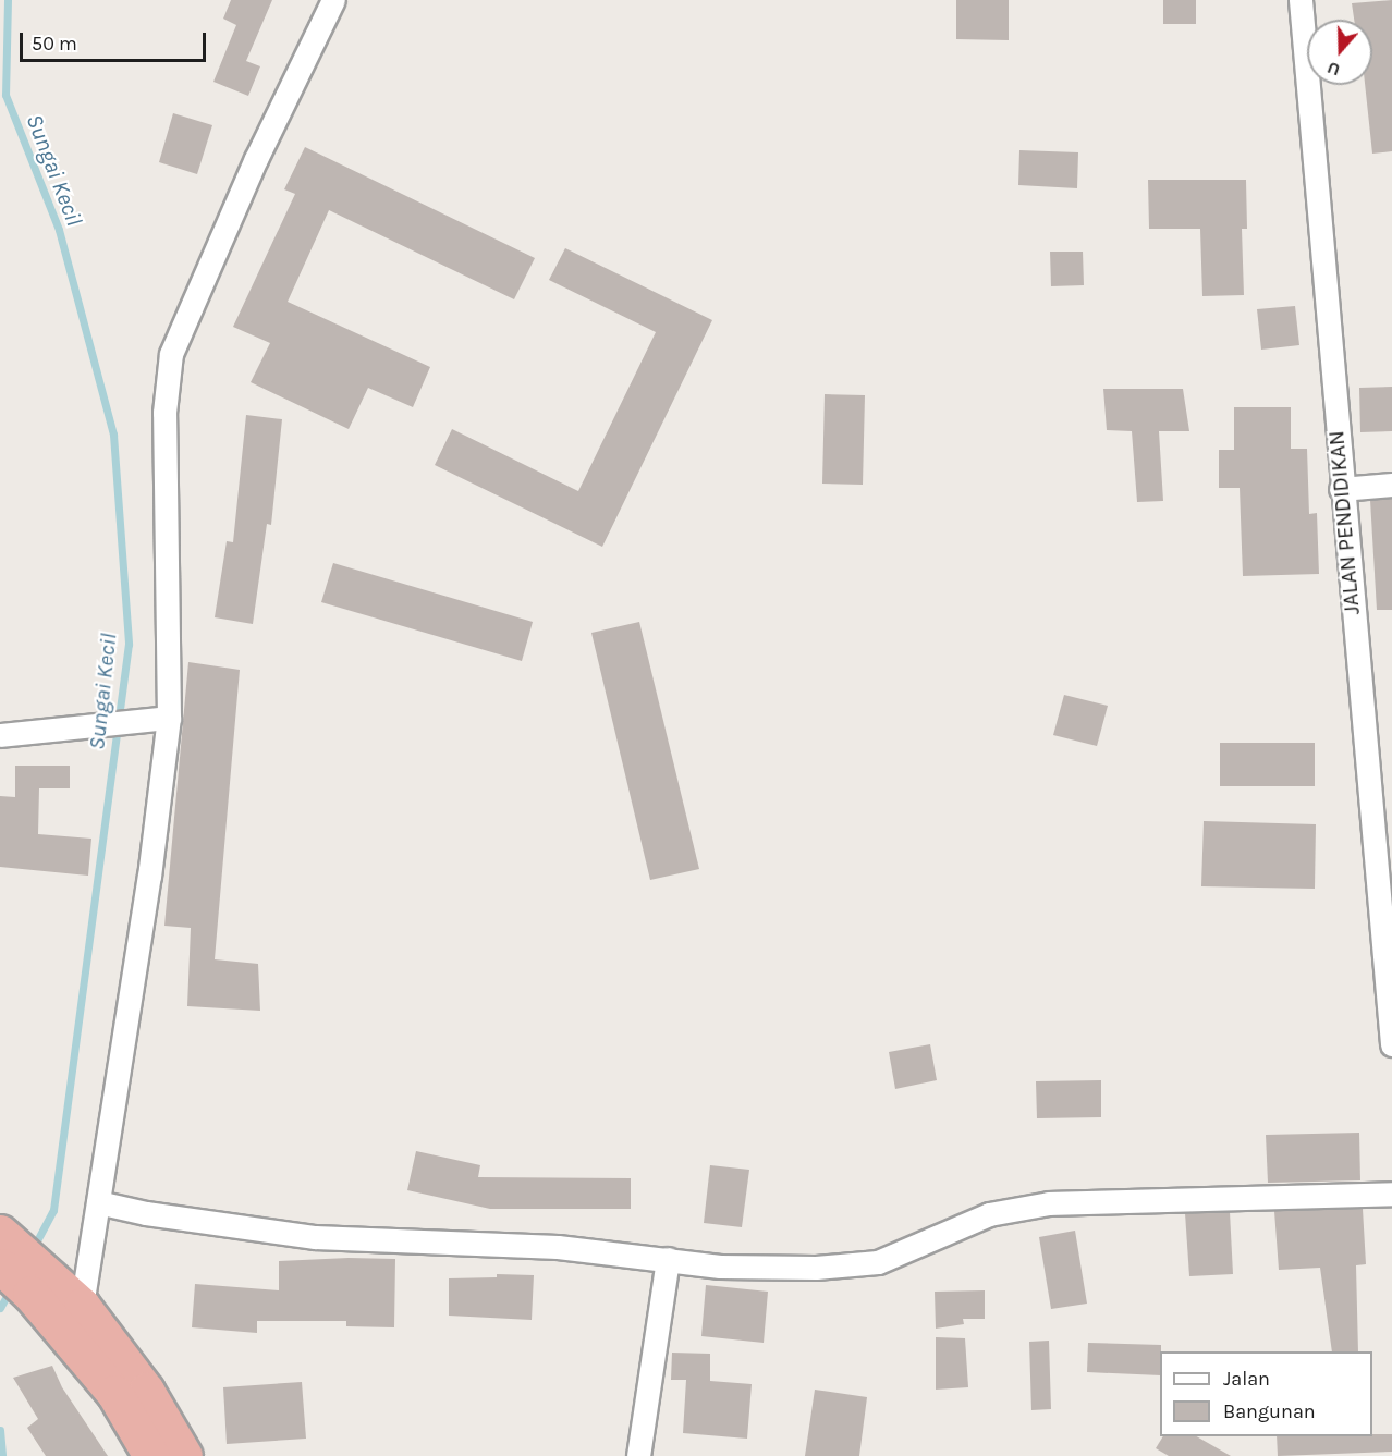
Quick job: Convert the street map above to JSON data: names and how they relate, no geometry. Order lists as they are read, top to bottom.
{
  "streets": {
    "street": ["JALAN PENDIDIKAN"]
  },
  "water": ["Sungai Kecil"],
  "legend": ["Jalan", "Bangunan"],
  "scale_bar": "50 m",
  "north": "bottom"
}
